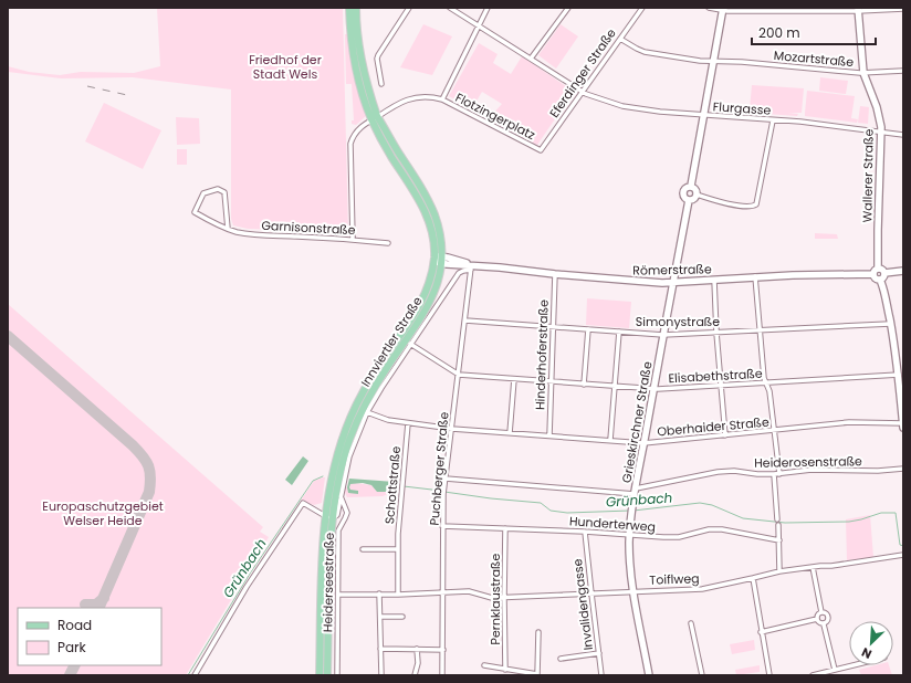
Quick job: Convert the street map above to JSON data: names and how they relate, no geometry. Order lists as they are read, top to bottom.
{
  "streets": {
    "main road": [
      "Wallerer Straße",
      "Römerstraße",
      "Innviertler Straße",
      "Grieskirchner Straße"
    ],
    "street": [
      "Mozartstraße",
      "Eferdinger Straße",
      "Flurgasse",
      "Flotzingerplatz",
      "Garnisonstraße",
      "Simonystraße",
      "Hinderhoferstraße",
      "Elisabethstraße",
      "Oberhaider Straße",
      "Heiderosenstraße",
      "Puchberger Straße",
      "Schottstraße",
      "Hunderterweg",
      "Toiflweg",
      "Heiderseestraße",
      "Pernklaustraße",
      "Invalidengasse"
    ]
  },
  "crossings": [
    ["Mozartstraße", "Eferdinger Straße"],
    ["Mozartstraße", "Wallerer Straße"],
    ["Eferdinger Straße", "Flurgasse"],
    ["Eferdinger Straße", "Flotzingerplatz"],
    ["Flurgasse", "Wallerer Straße"],
    ["Wallerer Straße", "Römerstraße"],
    ["Römerstraße", "Innviertler Straße"],
    ["Römerstraße", "Hinderhoferstraße"],
    ["Römerstraße", "Grieskirchner Straße"],
    ["Römerstraße", "Puchberger Straße"],
    ["Simonystraße", "Hinderhoferstraße"],
    ["Simonystraße", "Grieskirchner Straße"],
    ["Simonystraße", "Puchberger Straße"],
    ["Innviertler Straße", "Heiderseestraße"],
    ["Hinderhoferstraße", "Elisabethstraße"],
    ["Hinderhoferstraße", "Oberhaider Straße"],
    ["Elisabethstraße", "Grieskirchner Straße"],
    ["Elisabethstraße", "Puchberger Straße"],
    ["Grieskirchner Straße", "Oberhaider Straße"],
    ["Grieskirchner Straße", "Heiderosenstraße"],
    ["Grieskirchner Straße", "Hunderterweg"],
    ["Grieskirchner Straße", "Toiflweg"],
    ["Oberhaider Straße", "Puchberger Straße"],
    ["Oberhaider Straße", "Schottstraße"],
    ["Heiderosenstraße", "Puchberger Straße"],
    ["Puchberger Straße", "Hunderterweg"],
    ["Puchberger Straße", "Toiflweg"],
    ["Schottstraße", "Toiflweg"],
    ["Hunderterweg", "Pernklaustraße"],
    ["Hunderterweg", "Invalidengasse"],
    ["Toiflweg", "Heiderseestraße"],
    ["Toiflweg", "Pernklaustraße"],
    ["Toiflweg", "Invalidengasse"]
  ],
  "water": ["Grünbach"],
  "parks": ["Friedhof der Stadt Wels", "Europaschutzgebiet Welser Heide"],
  "legend": ["Road", "Park"],
  "scale_bar": "200 m",
  "north": "bottom left"
}
